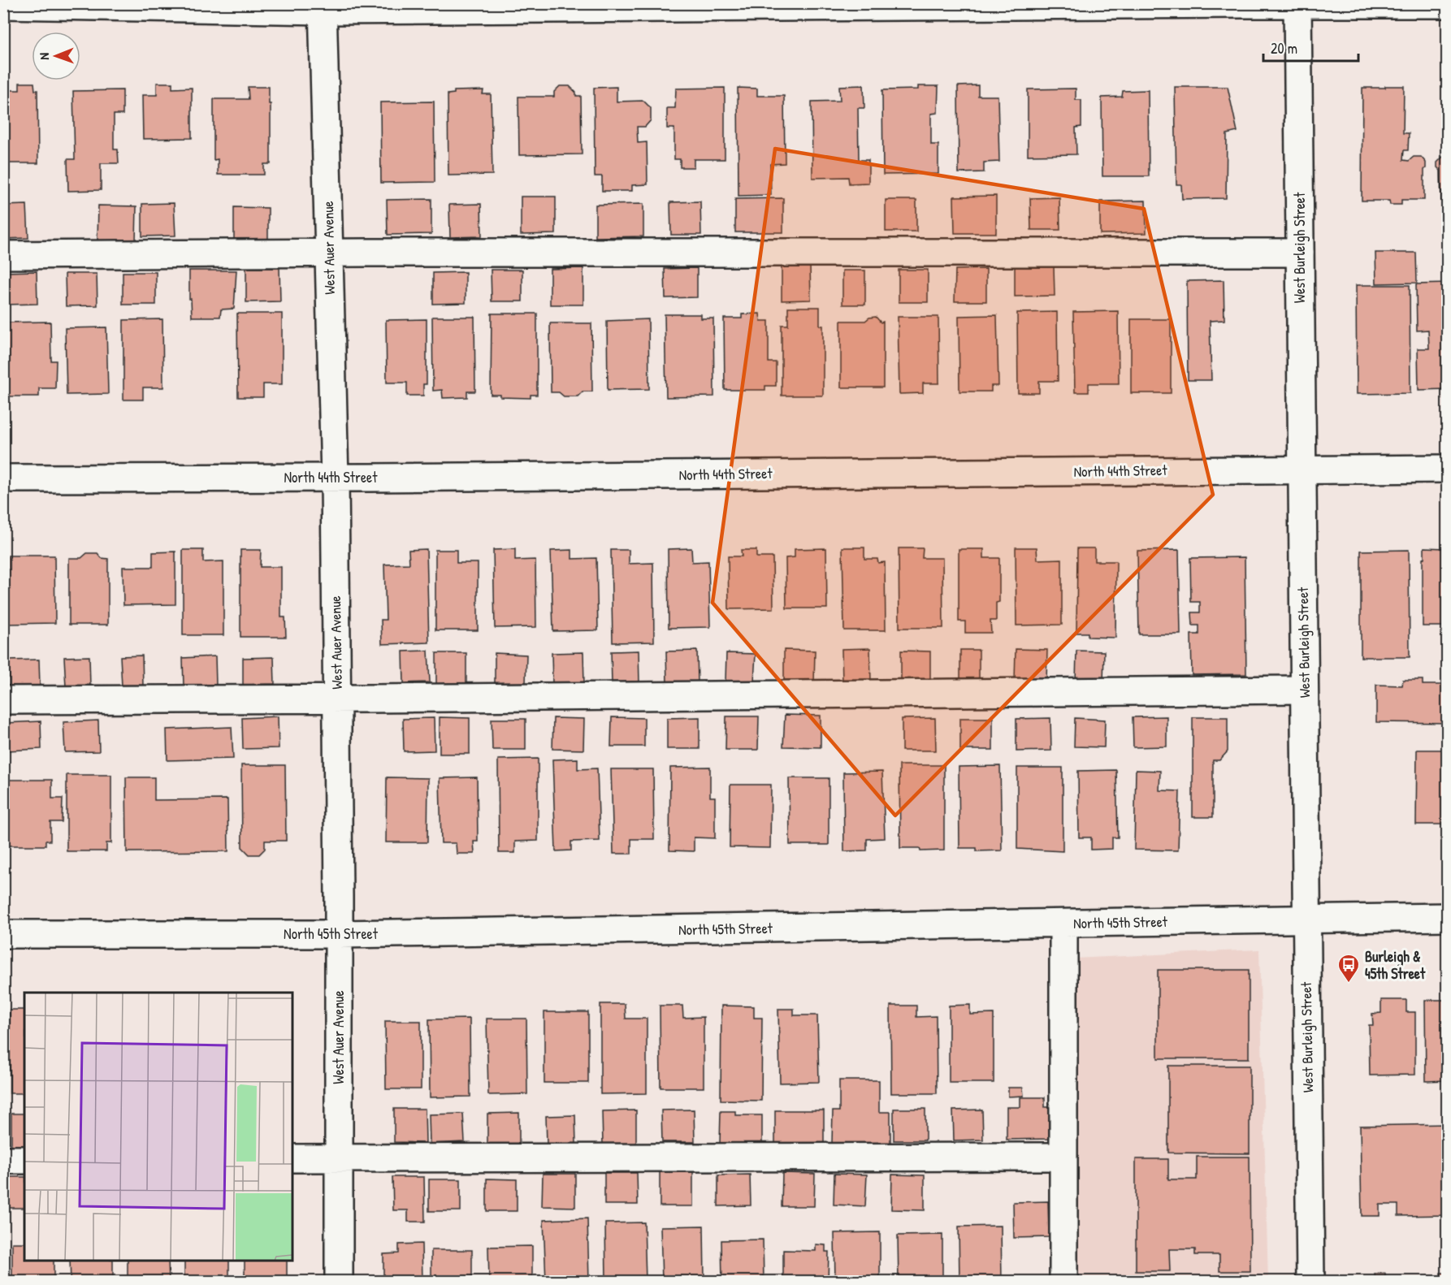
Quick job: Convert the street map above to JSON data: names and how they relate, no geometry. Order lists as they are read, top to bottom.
{
  "streets": {
    "street": [
      "West Auer Avenue",
      "West Burleigh Street",
      "North 44th Street",
      "North 45th Street"
    ]
  },
  "crossings": [
    ["West Auer Avenue", "North 44th Street"],
    ["West Auer Avenue", "North 45th Street"],
    ["West Burleigh Street", "North 44th Street"],
    ["West Burleigh Street", "North 45th Street"]
  ],
  "places": {
    "bus stop": ["Burleigh & 45th Street"]
  },
  "scale_bar": "20 m",
  "north": "left"
}
